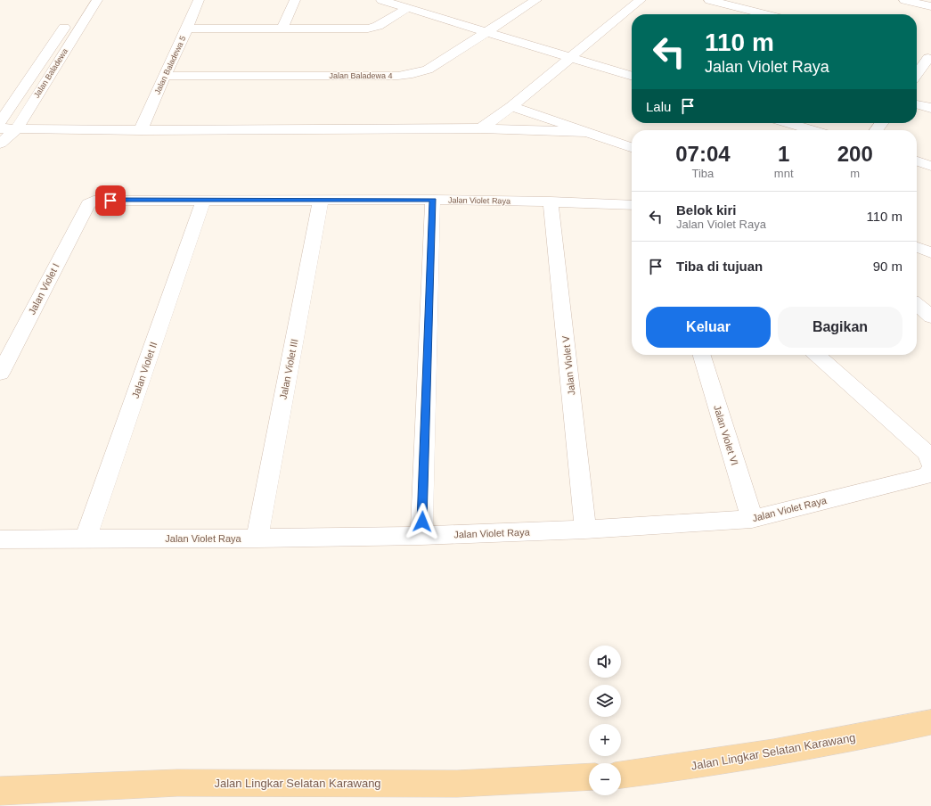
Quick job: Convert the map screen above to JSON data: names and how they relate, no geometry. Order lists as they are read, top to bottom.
{
  "streets": {
    "main road": ["Jalan Lingkar Selatan Karawang"],
    "street": [
      "Jalan Baladewa 5",
      "Jalan Baladewa",
      "Jalan Baladewa 4",
      "Jalan Violet Raya",
      "Jalan Violet I",
      "Jalan Violet V",
      "Jalan Violet III",
      "Jalan Violet II",
      "Jalan Violet VI"
    ]
  },
  "crossings": [
    ["Jalan Baladewa 5", "Jalan Baladewa 4"],
    ["Jalan Violet Raya", "Jalan Violet I"],
    ["Jalan Violet Raya", "Jalan Violet V"],
    ["Jalan Violet Raya", "Jalan Violet III"],
    ["Jalan Violet Raya", "Jalan Violet II"],
    ["Jalan Violet Raya", "Jalan Violet VI"]
  ],
  "page": {
    "turn": ["110 m", "Jalan Violet Raya"],
    "then": "Lalu",
    "eta": [
      "07:04",
      "Tiba",
      "1",
      "mnt",
      "200",
      "m"
    ],
    "list": [
      {
        "name": "Belok kiri",
        "note": "Jalan Violet Raya",
        "value": "110 m"
      },
      {
        "name": "Tiba di tujuan",
        "value": "90 m"
      }
    ],
    "buttons": ["Keluar", "Bagikan"],
    "map_buttons": ["+", "−"]
  }
}
